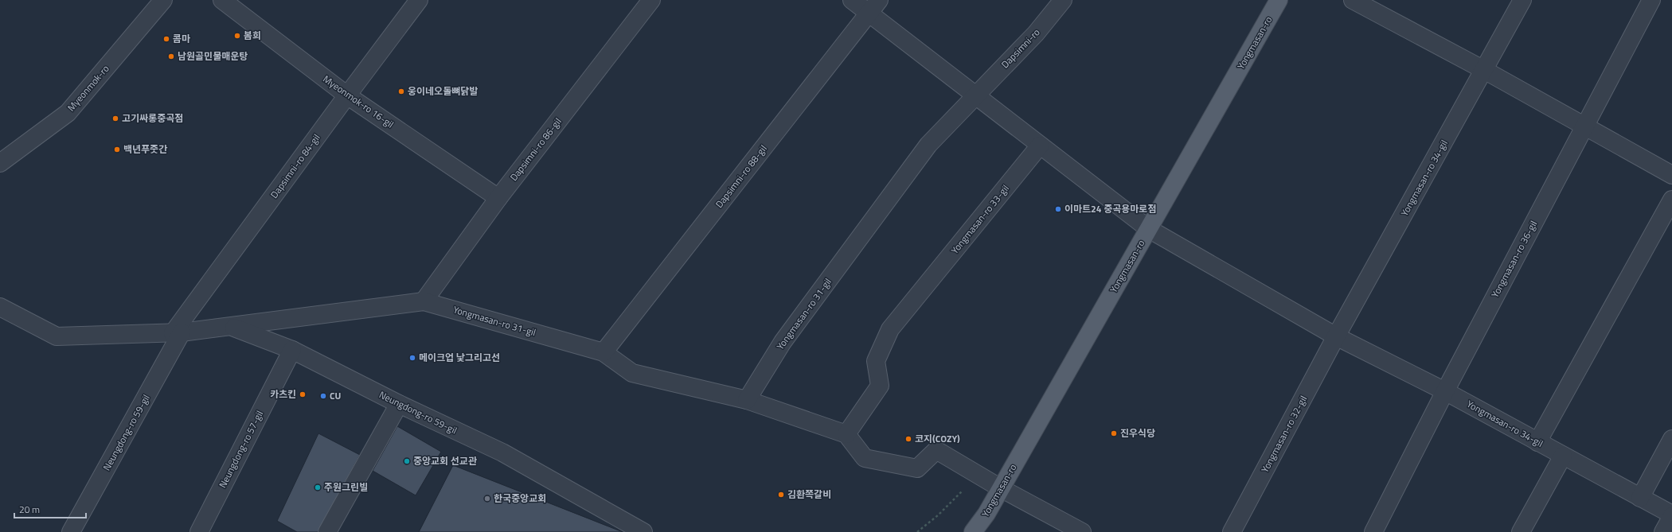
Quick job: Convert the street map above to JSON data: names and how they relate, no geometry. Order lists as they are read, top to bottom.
{
  "streets": {
    "main road": ["Yongmasan-ro"],
    "street": [
      "Dapsimni-ro",
      "Myeonmok-ro",
      "Myeonmok-ro 16-gil",
      "Dapsimni-ro 86-gil",
      "Dapsimni-ro 84-gil",
      "Dapsimni-ro 88-gil",
      "Yongmasan-ro 34-gil",
      "Yongmasan-ro 33-gil",
      "Yongmasan-ro 36-gil",
      "Yongmasan-ro 31-gil",
      "Neungdong-ro 59-gil",
      "Yongmasan-ro 32-gil",
      "Neungdong-ro 57-gil"
    ]
  },
  "crossings": [
    ["Yongmasan-ro", "Yongmasan-ro 34-gil"],
    ["Dapsimni-ro", "Yongmasan-ro 31-gil"],
    ["Myeonmok-ro 16-gil", "Dapsimni-ro 86-gil"],
    ["Myeonmok-ro 16-gil", "Dapsimni-ro 84-gil"],
    ["Dapsimni-ro 86-gil", "Yongmasan-ro 31-gil"],
    ["Dapsimni-ro 84-gil", "Neungdong-ro 59-gil"],
    ["Dapsimni-ro 88-gil", "Yongmasan-ro 31-gil"],
    ["Yongmasan-ro 34-gil", "Yongmasan-ro 36-gil"],
    ["Yongmasan-ro 34-gil", "Yongmasan-ro 32-gil"],
    ["Yongmasan-ro 33-gil", "Yongmasan-ro 31-gil"],
    ["Yongmasan-ro 31-gil", "Neungdong-ro 59-gil"],
    ["Neungdong-ro 59-gil", "Neungdong-ro 57-gil"]
  ],
  "places": [
    "봄희",
    "콤마",
    "남원골민물매운탕",
    "웅이네오돌뼈닭발",
    "고기싸롱중곡점",
    "백년푸줏간",
    "이마트24 중곡용마로점",
    "메이크업 낯그리고선",
    "카츠킨",
    "CU",
    "진우식당",
    "코지(COZY)",
    "중앙교회 선교관",
    "주원그린빌",
    "김환쪽갈비",
    "한국중앙교회"
  ],
  "scale_bar": "20 m"
}
